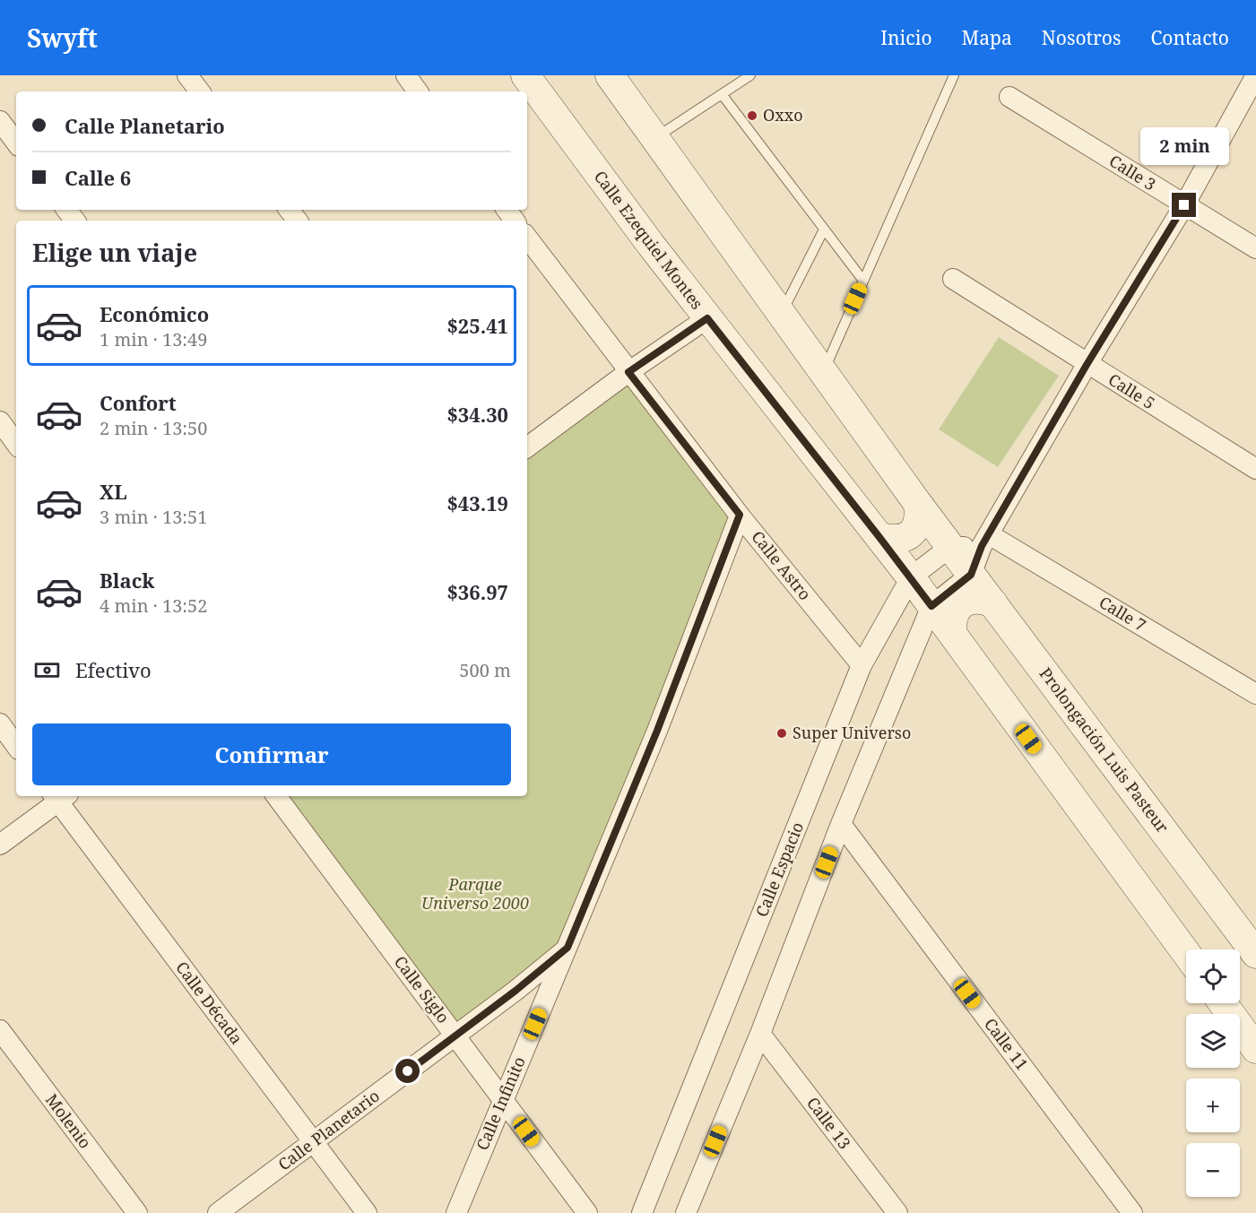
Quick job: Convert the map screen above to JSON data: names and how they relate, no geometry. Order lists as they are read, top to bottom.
{
  "streets": {
    "main road": ["Calle Ezequiel Montes", "Prolongación Luis Pasteur"],
    "street": [
      "Calle 3",
      "Calle 5",
      "Calle Astro",
      "Calle 7",
      "Calle Espacio",
      "Calle Siglo",
      "Calle Década",
      "Calle 11",
      "Calle Infinito",
      "Molenio",
      "Calle 13",
      "Calle Planetario"
    ]
  },
  "crossings": [
    ["Calle Ezequiel Montes", "Calle Espacio"],
    ["Calle Astro", "Calle Espacio"],
    ["Calle Astro", "Calle Infinito"],
    ["Prolongación Luis Pasteur", "Calle Espacio"],
    ["Calle Siglo", "Calle Infinito"],
    ["Calle Siglo", "Calle Planetario"],
    ["Calle Década", "Calle Planetario"],
    ["Calle Infinito", "Calle Planetario"]
  ],
  "parks": ["Parque Universo 2000"],
  "places": ["Oxxo", "Super Universo"],
  "page": {
    "header": "Swyft",
    "nav": [
      "Inicio",
      "Mapa",
      "Nosotros",
      "Contacto"
    ],
    "banner": ["Calle Planetario", "Calle 6"],
    "bubble": "2 min",
    "heading": "Elige un viaje",
    "list": [
      {
        "name": "Económico",
        "note": "1 min · 13:49",
        "value": "$25.41"
      },
      {
        "name": "Confort",
        "note": "2 min · 13:50",
        "value": "$34.30"
      },
      {
        "name": "XL",
        "note": "3 min · 13:51",
        "value": "$43.19"
      },
      {
        "name": "Black",
        "note": "4 min · 13:52",
        "value": "$36.97"
      }
    ],
    "pay": ["Efectivo", "500 m"],
    "buttons": "Confirmar",
    "map_buttons": ["+", "−"]
  }
}
